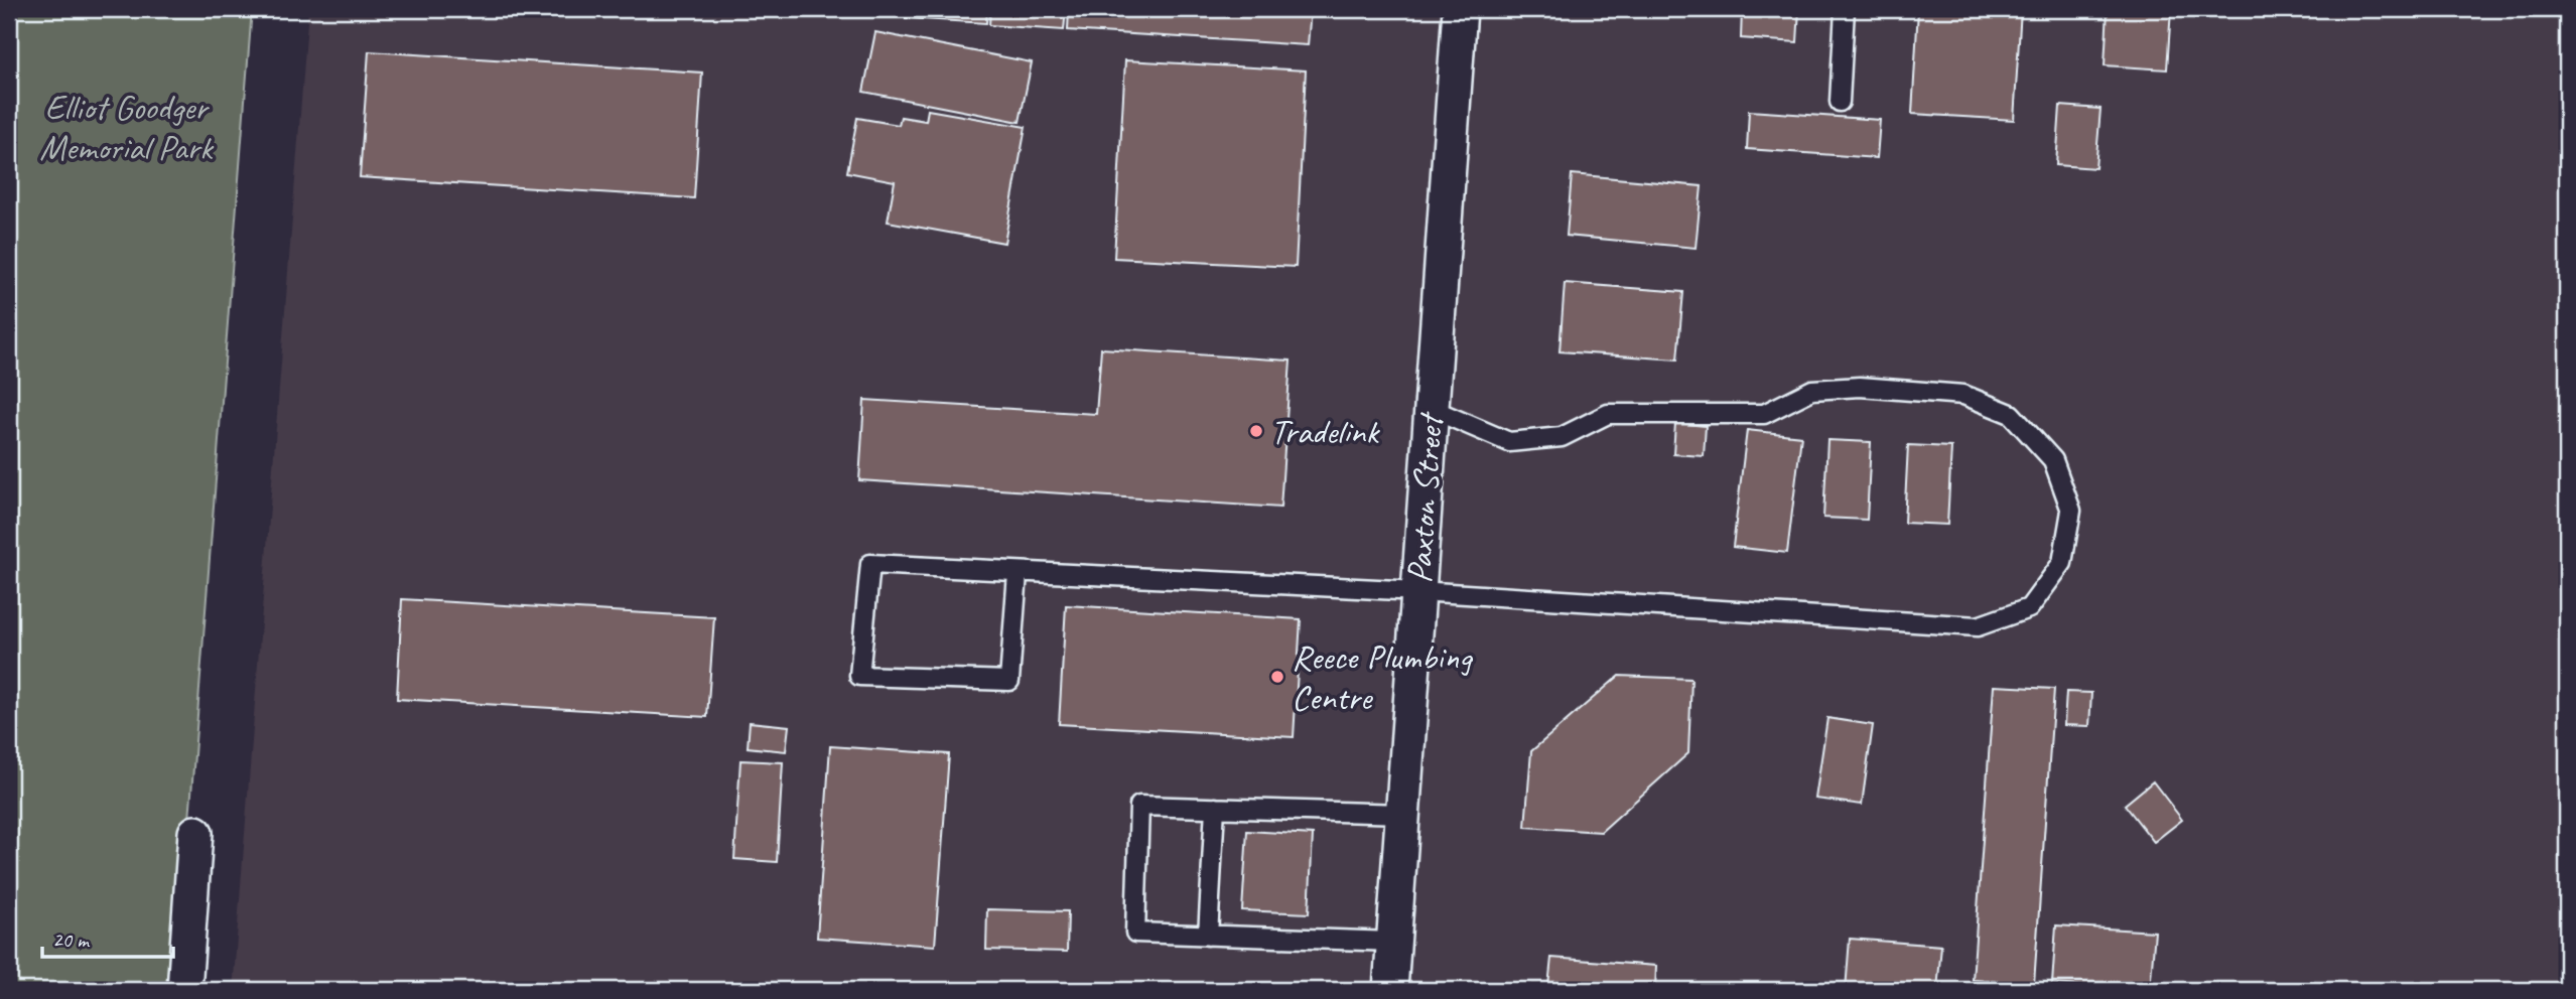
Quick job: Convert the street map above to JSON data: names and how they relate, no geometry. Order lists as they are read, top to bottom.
{
  "streets": {
    "street": ["Paxton Street"]
  },
  "parks": ["Elliot Goodger Memorial Park"],
  "places": ["Tradelink", "Reece Plumbing Centre"],
  "scale_bar": "20 m"
}
